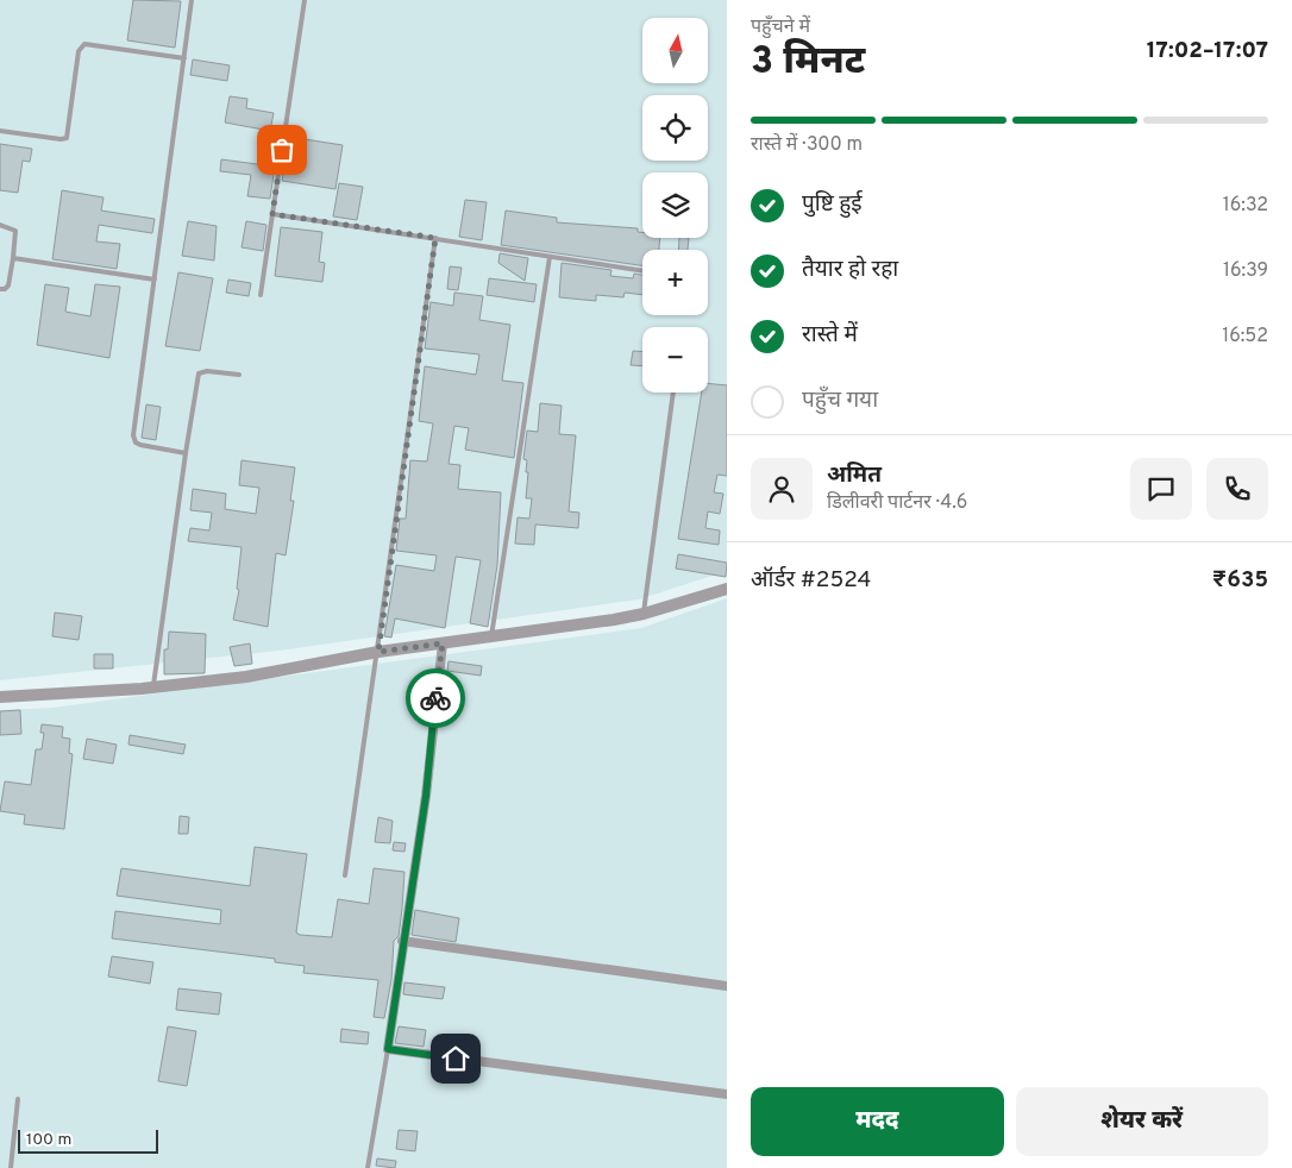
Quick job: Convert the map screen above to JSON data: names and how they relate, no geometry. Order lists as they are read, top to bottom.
{
  "scale_bar": "100 m",
  "north": "top",
  "page": {
    "heading": ["3 मिनट", "पहुँचने में", "17:02–17:07"],
    "panel": [
      "अमित",
      "डिलीवरी पार्टनर · 4.6",
      "ऑर्डर #2524",
      "₹635"
    ],
    "map_buttons": ["+", "−"],
    "bar": "रास्ते में · 300 m",
    "list": [
      ["पुष्टि हुई", "16:32"],
      ["तैयार हो रहा", "16:39"],
      ["रास्ते में", "16:52"],
      "पहुँच गया"
    ],
    "buttons": ["मदद", "शेयर करें"],
    "scale": "100 m"
  }
}
